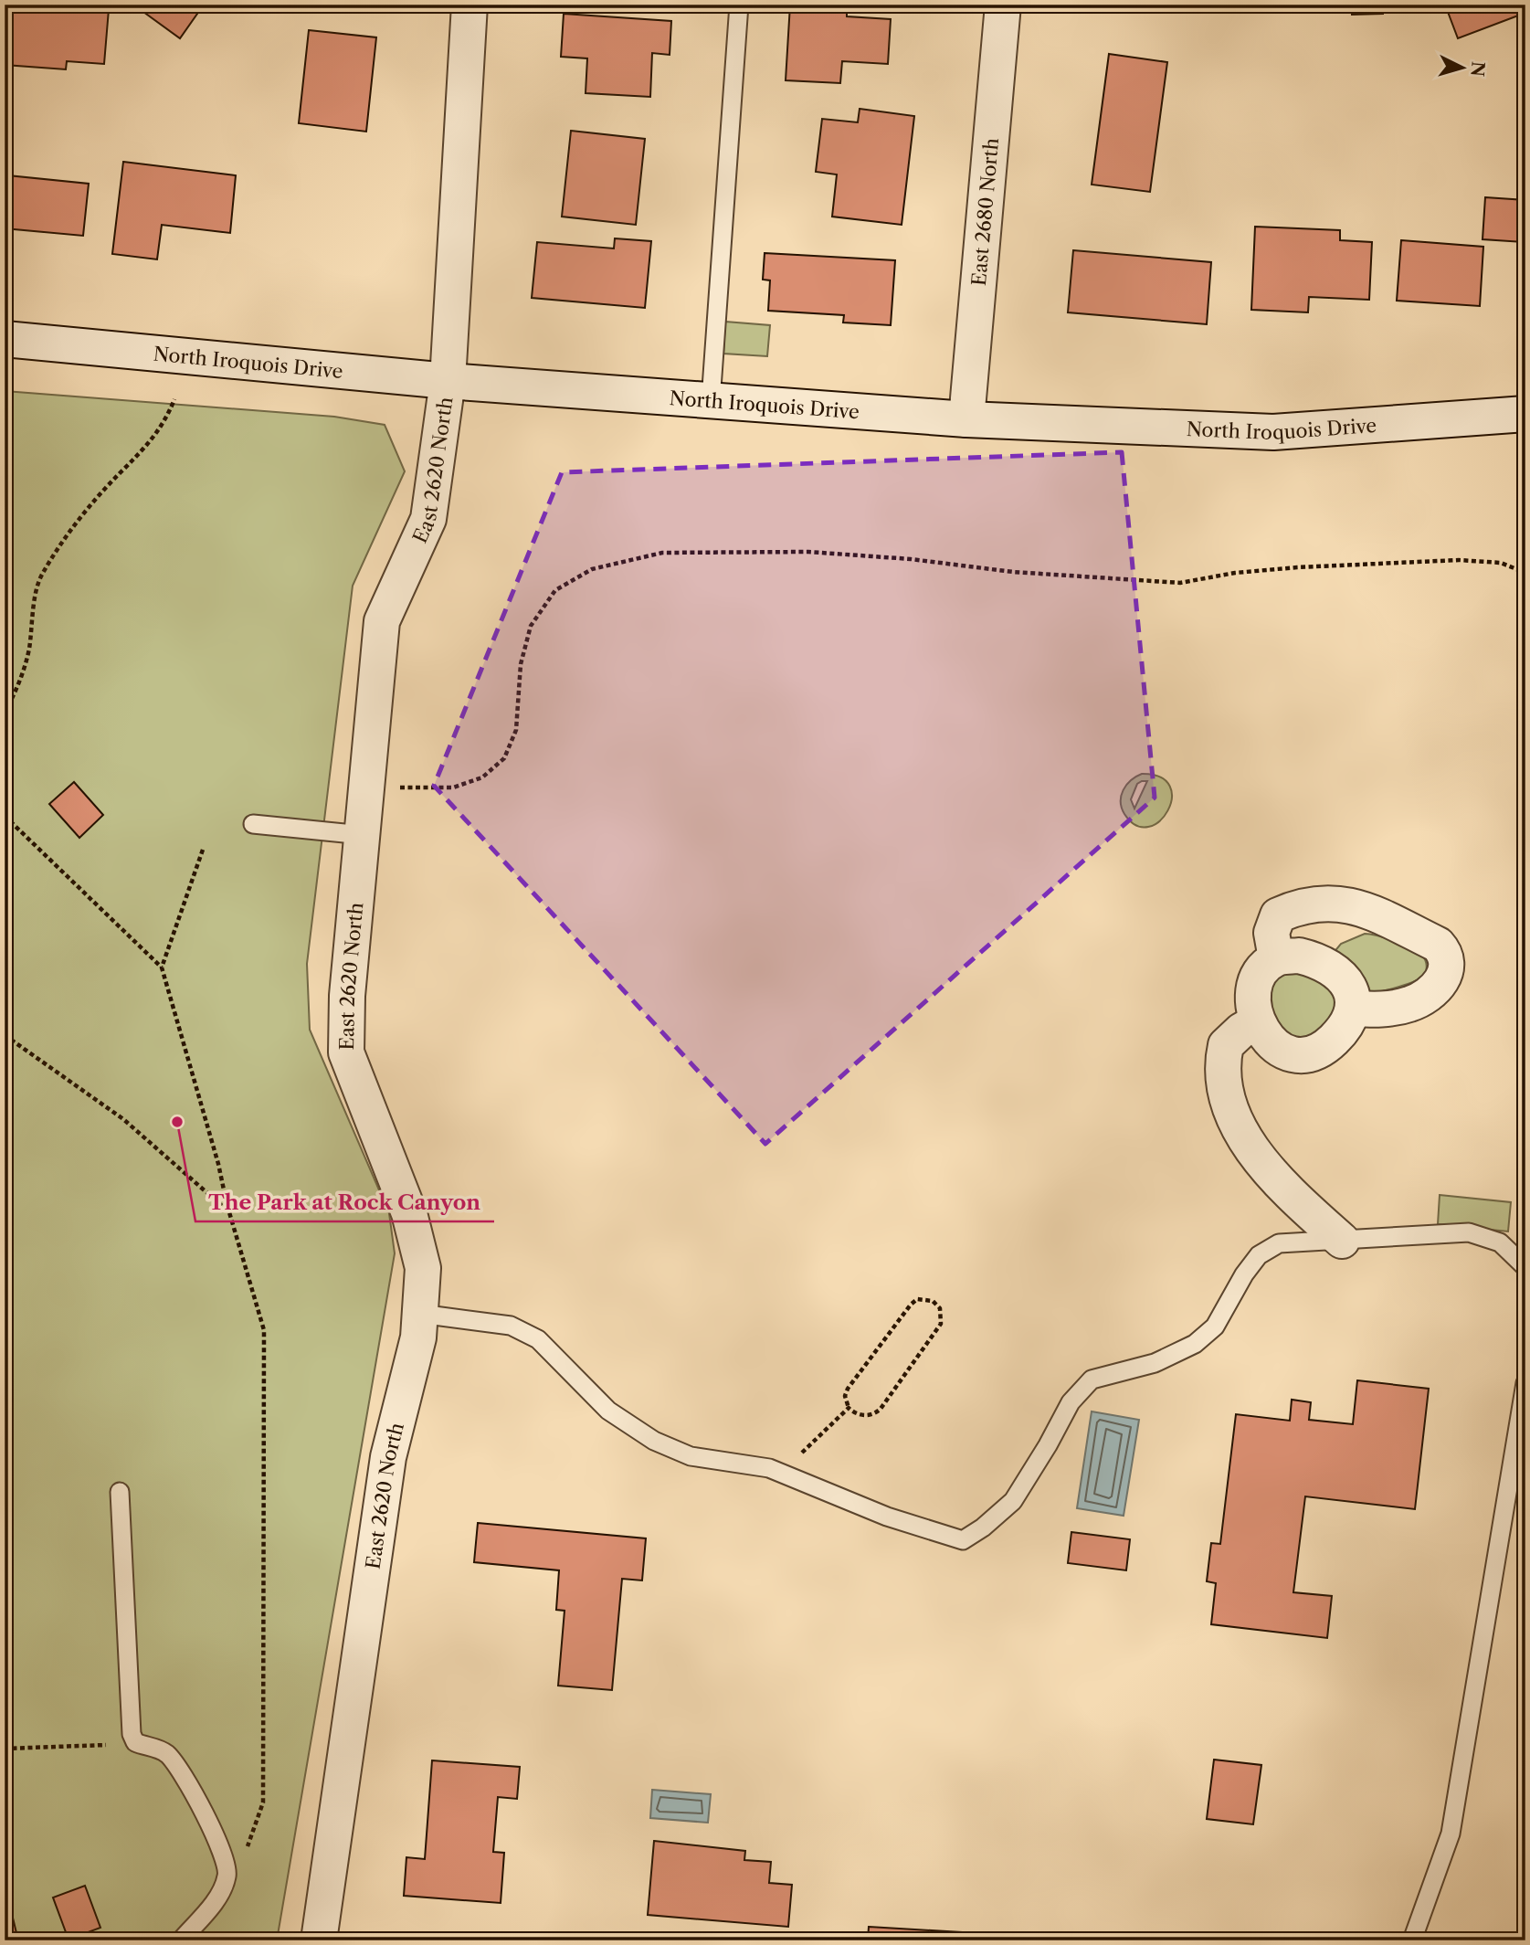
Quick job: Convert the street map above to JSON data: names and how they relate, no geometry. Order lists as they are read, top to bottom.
{
  "streets": {
    "street": ["East 2680 North", "North Iroquois Drive", "East 2620 North"]
  },
  "crossings": [
    ["East 2680 North", "North Iroquois Drive"],
    ["North Iroquois Drive", "East 2620 North"]
  ],
  "places": ["The Park at Rock Canyon"],
  "north": "right"
}
